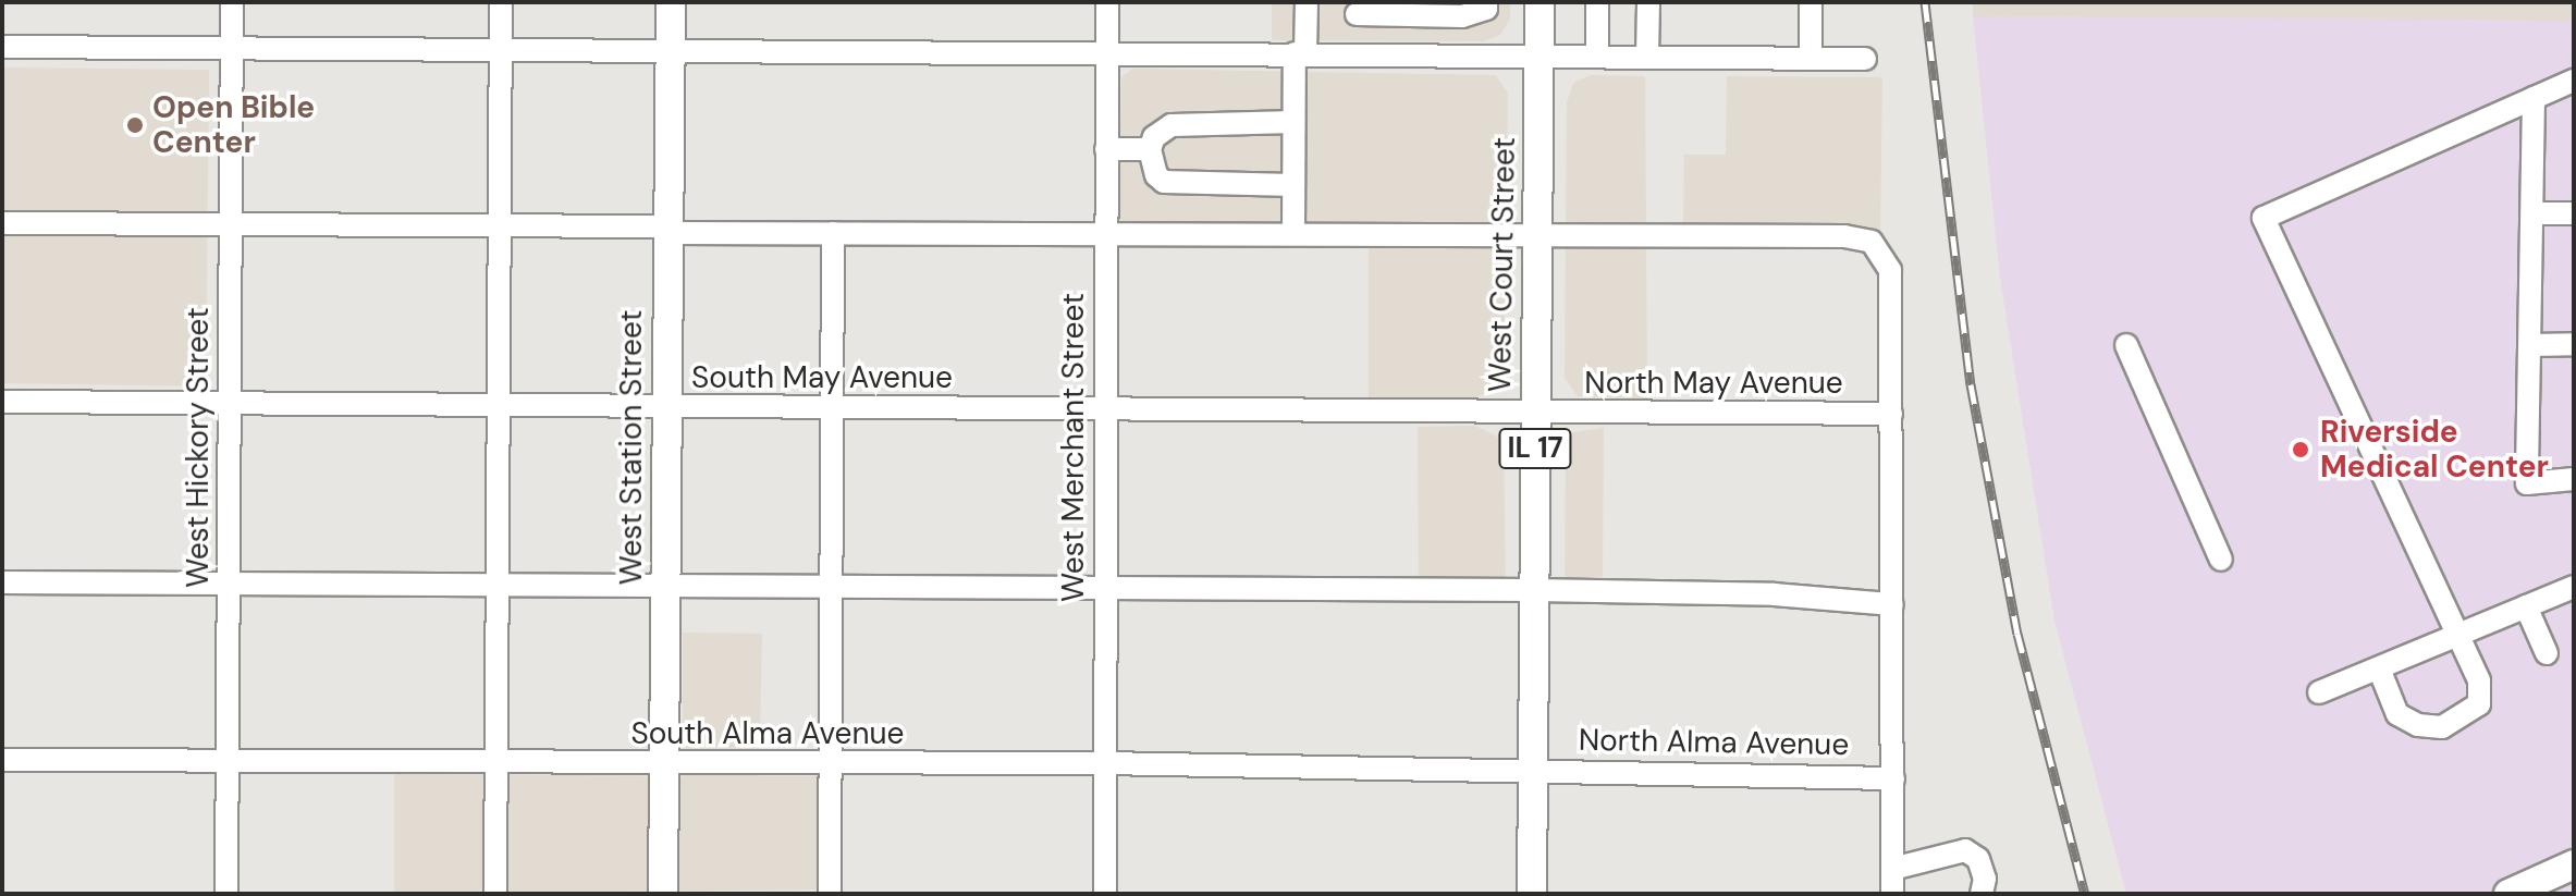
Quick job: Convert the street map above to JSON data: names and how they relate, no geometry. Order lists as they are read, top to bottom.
{
  "streets": {
    "main road": ["West Court Street", "West Station Street", "IL 17"],
    "street": [
      "South May Avenue",
      "North May Avenue",
      "West Hickory Street",
      "West Merchant Street",
      "South Alma Avenue",
      "North Alma Avenue"
    ]
  },
  "crossings": [
    ["West Court Street", "South May Avenue"],
    ["West Court Street", "North May Avenue"],
    ["West Court Street", "South Alma Avenue"],
    ["West Court Street", "North Alma Avenue"],
    ["South May Avenue", "North May Avenue"],
    ["South May Avenue", "West Hickory Street"],
    ["South May Avenue", "West Station Street"],
    ["South May Avenue", "West Merchant Street"],
    ["West Hickory Street", "South Alma Avenue"],
    ["West Station Street", "South Alma Avenue"],
    ["West Merchant Street", "South Alma Avenue"],
    ["South Alma Avenue", "North Alma Avenue"]
  ],
  "places": ["Open Bible Center", "Riverside Medical Center"]
}
